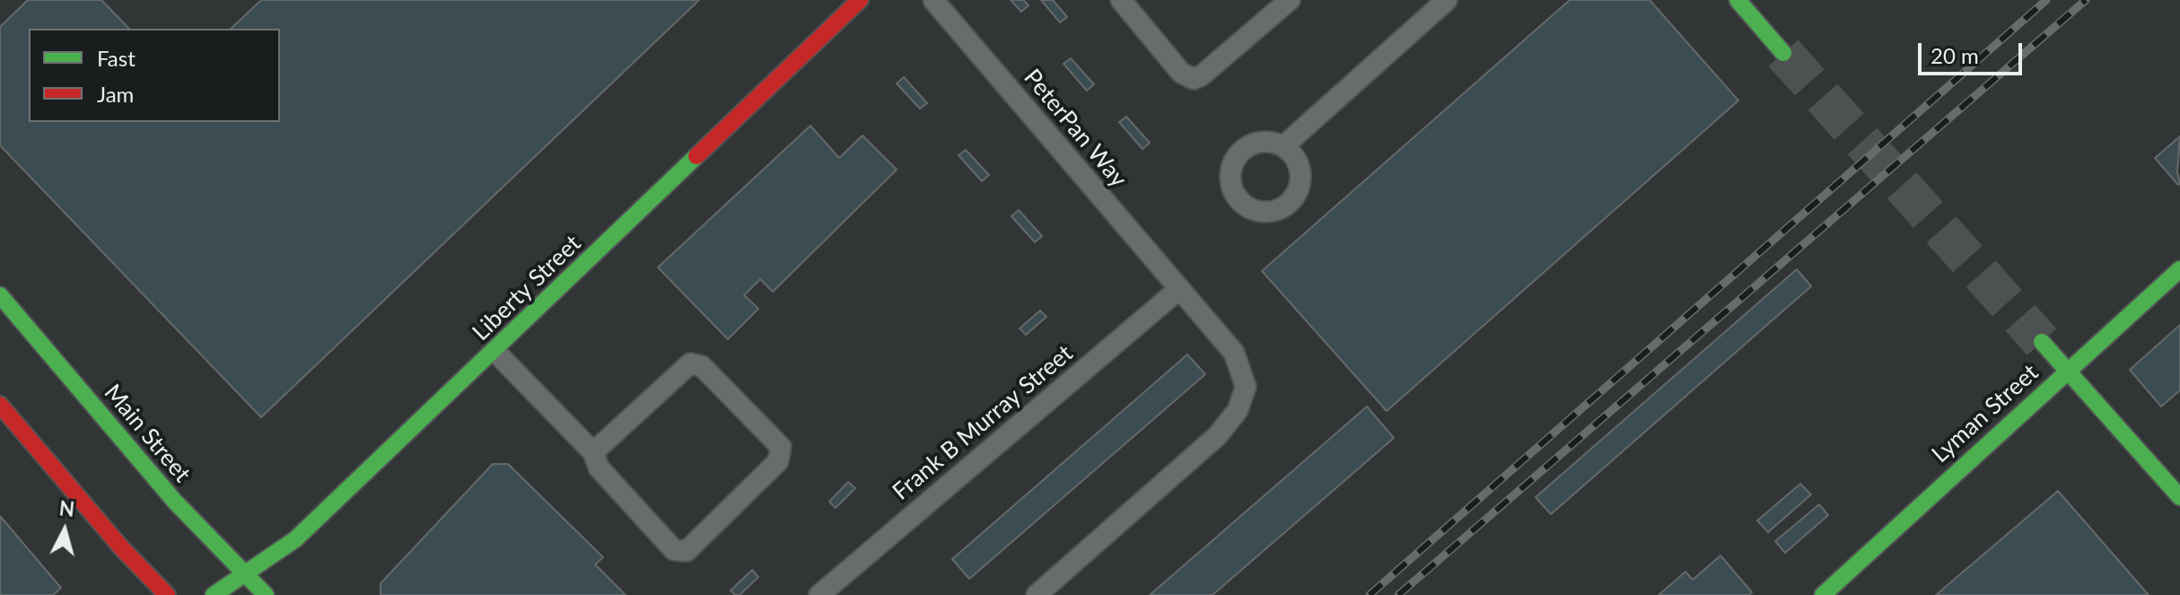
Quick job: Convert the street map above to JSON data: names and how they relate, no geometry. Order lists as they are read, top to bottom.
{
  "streets": {
    "main road": ["Liberty Street", "Lyman Street", "Main Street"],
    "lane": ["PeterPan Way", "Frank B Murray Street"]
  },
  "crossings": [
    ["PeterPan Way", "Frank B Murray Street"],
    ["Liberty Street", "Main Street"]
  ],
  "legend": ["Fast", "Jam"],
  "scale_bar": "20 m",
  "north": "top"
}
